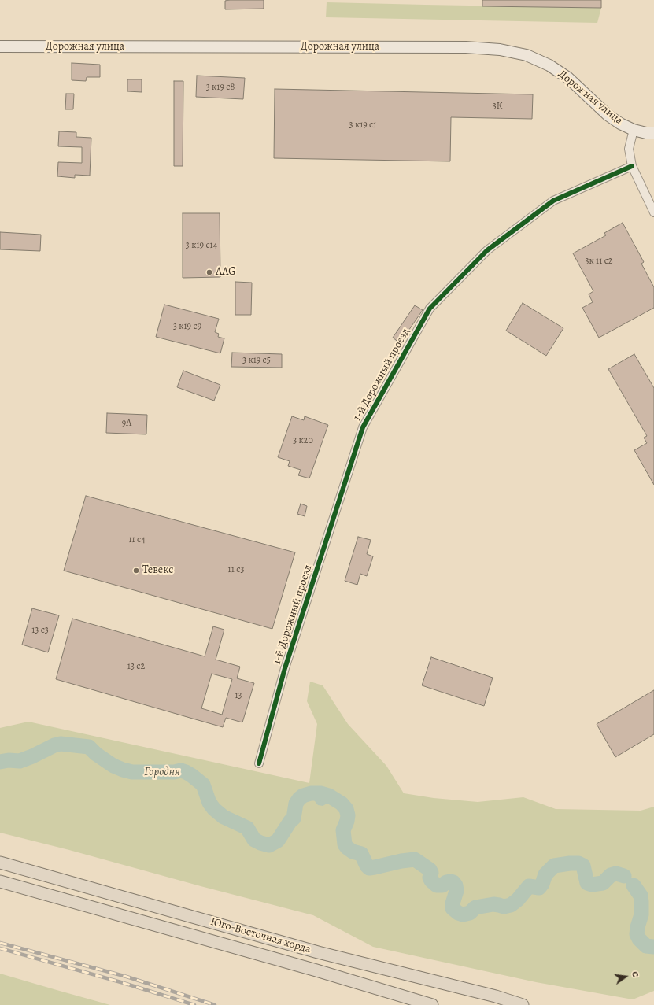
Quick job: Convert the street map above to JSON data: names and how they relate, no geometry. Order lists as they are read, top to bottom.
{
  "streets": {
    "main road": ["Дорожная улица", "Юго-Восточная хорда"],
    "street": ["1-й Дорожный проезд"]
  },
  "water": ["Городня"],
  "places": ["AAG", "Тевекс"],
  "house_numbers": [
    "3 к19 с8",
    "3К",
    "3 к19 с1",
    "3 к19 с14",
    "3к 11 с2",
    "3 к19 с9",
    "3 к19 с5",
    "9А",
    "3 к20",
    "11 с4",
    "11 с3",
    "13 с3",
    "13 с2",
    "13"
  ],
  "north": "right"
}
